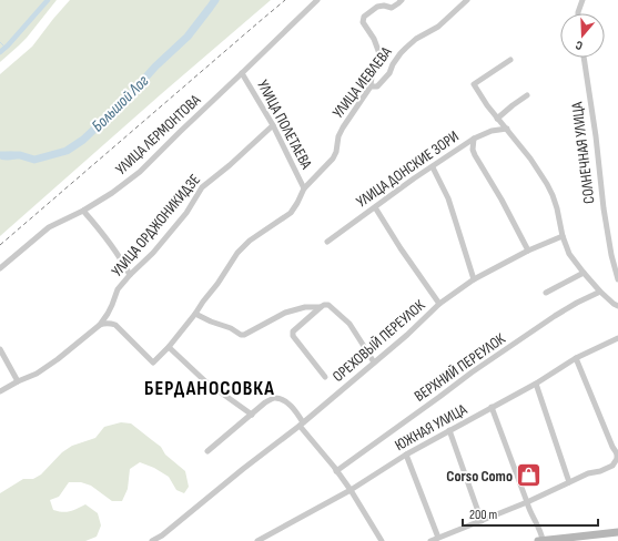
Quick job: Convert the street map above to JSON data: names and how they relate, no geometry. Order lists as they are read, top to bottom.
{
  "streets": {
    "street": [
      "УЛИЦА ИЕВЛЕВА",
      "УЛИЦА ПОЛЕТАЕВА",
      "УЛИЦА ЛЕРМОНТОВА",
      "СОЛНЕЧНАЯ УЛИЦА",
      "УЛИЦА ДОНСКИЕ ЗОРИ",
      "УЛИЦА ОРДЖОНИКИДЗЕ",
      "ОРЕХОВЫЙ ПЕРЕУЛОК",
      "ВЕРХНИЙ ПЕРЕУЛОК",
      "ЮЖНАЯ УЛИЦА"
    ]
  },
  "crossings": [
    ["УЛИЦА ИЕВЛЕВА", "УЛИЦА ПОЛЕТАЕВА"],
    ["УЛИЦА ИЕВЛЕВА", "УЛИЦА ОРДЖОНИКИДЗЕ"],
    ["УЛИЦА ПОЛЕТАЕВА", "УЛИЦА ЛЕРМОНТОВА"],
    ["УЛИЦА ПОЛЕТАЕВА", "УЛИЦА ОРДЖОНИКИДЗЕ"]
  ],
  "districts": ["БЕРДАНОСОВКА"],
  "water": ["Большой Лог"],
  "places": {
    "shop": ["Corso Como"]
  },
  "scale_bar": "200 m",
  "north": "bottom"
}
